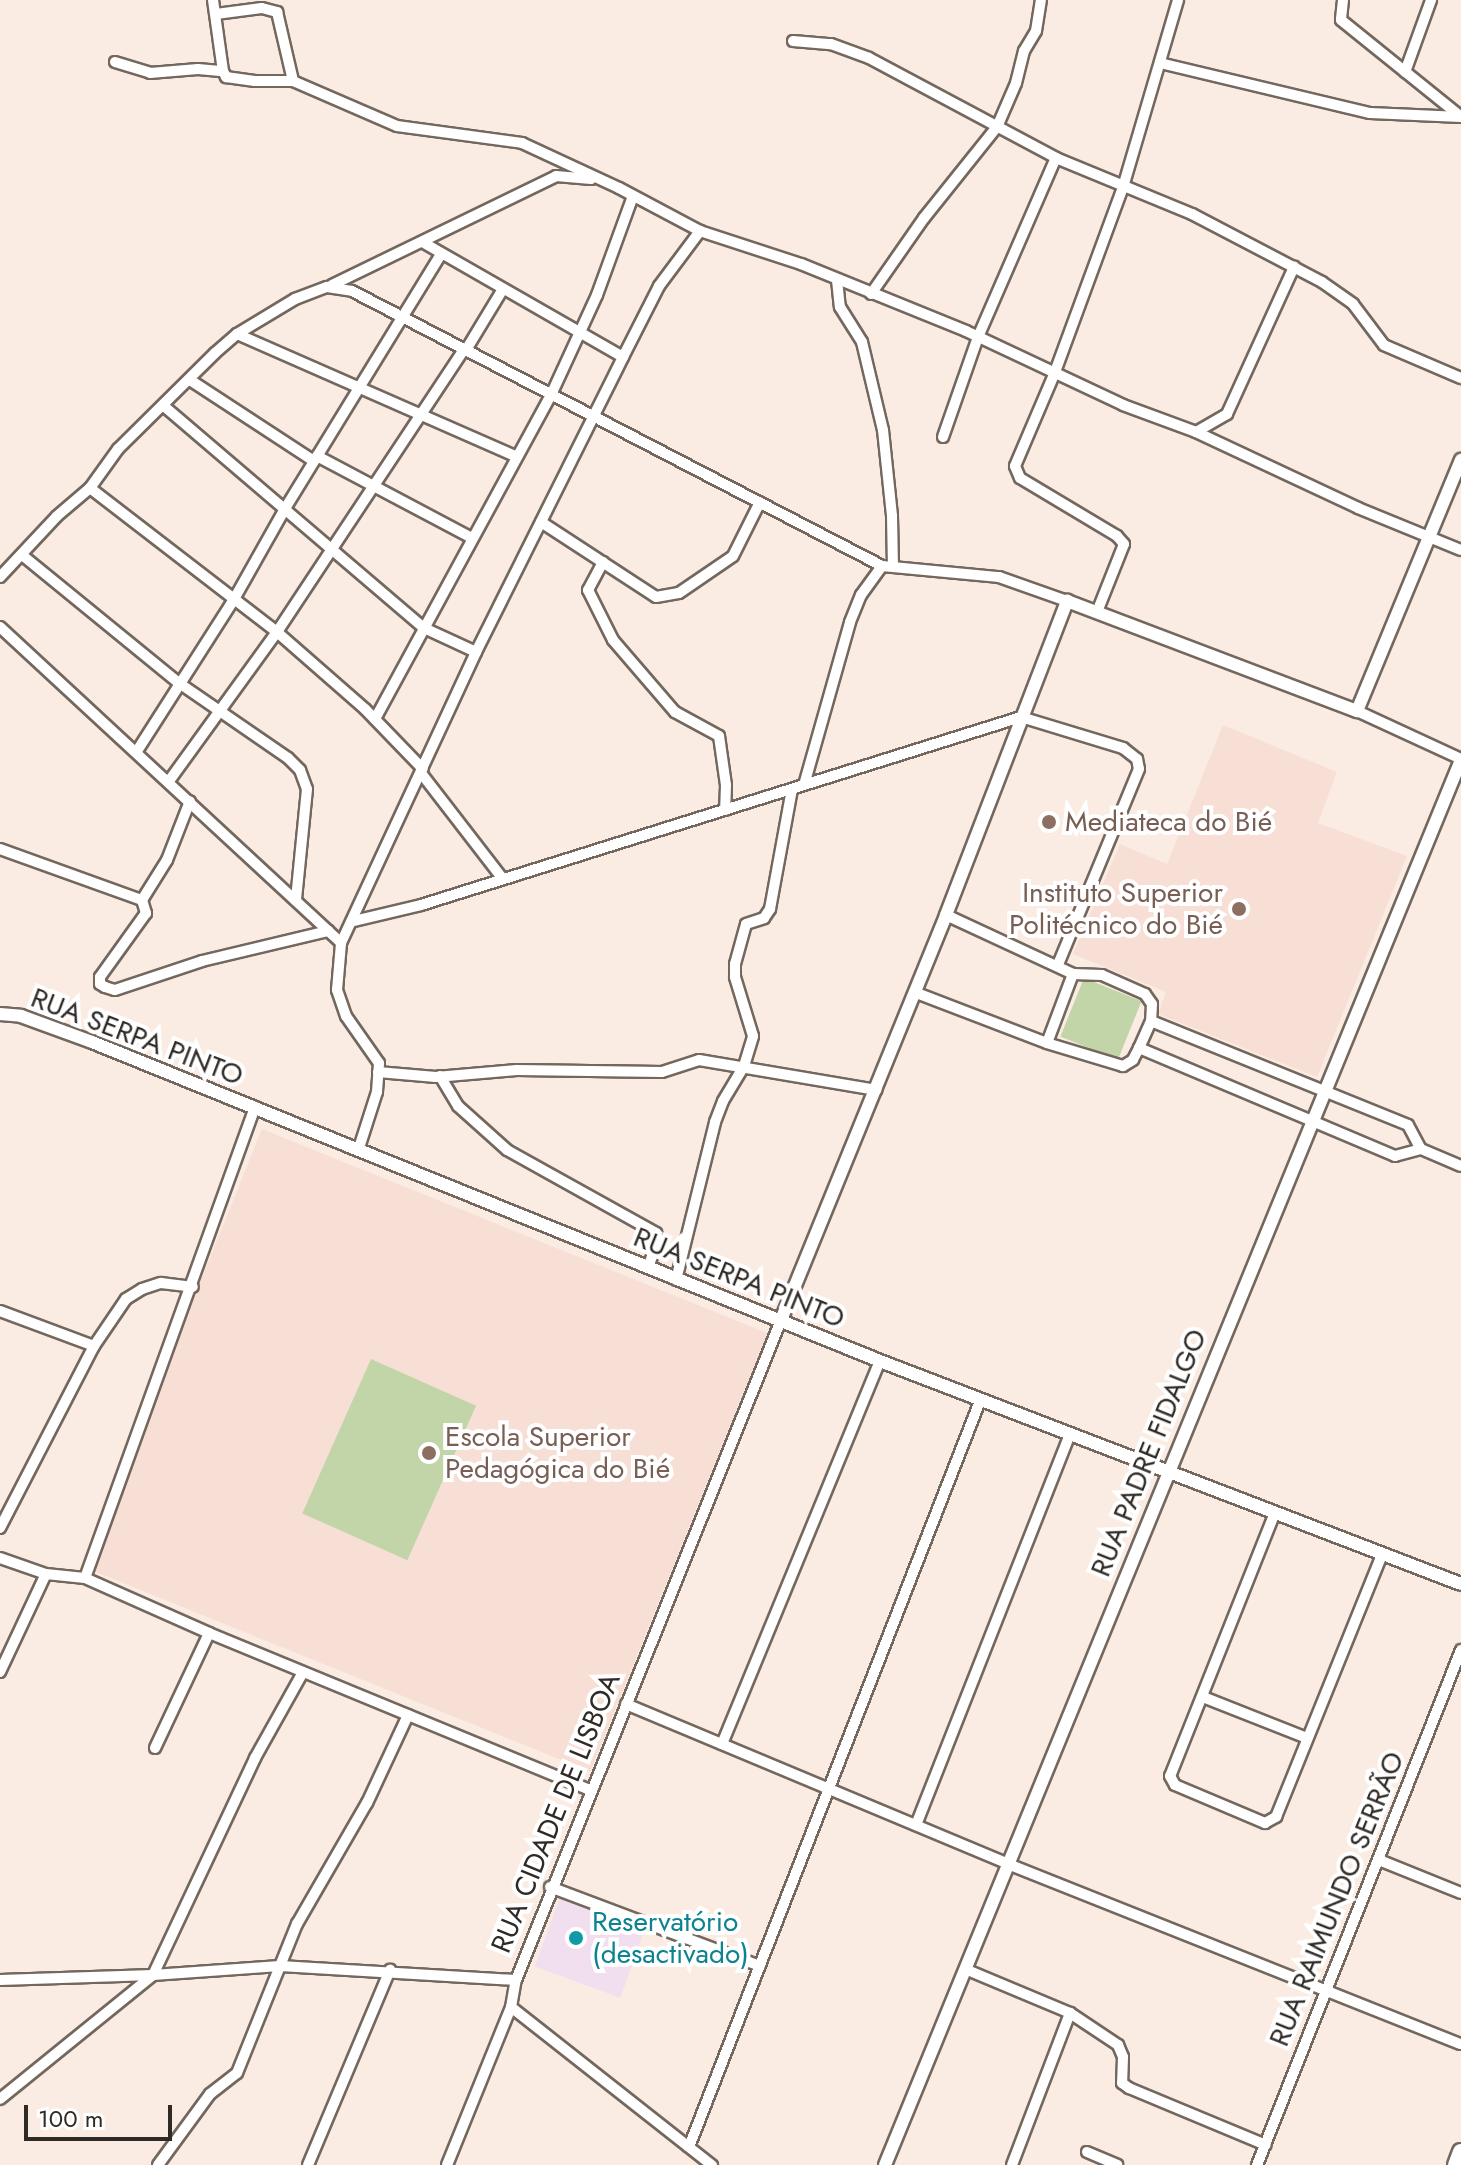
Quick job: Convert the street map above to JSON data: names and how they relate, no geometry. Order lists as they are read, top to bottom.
{
  "streets": {
    "street": [
      "RUA SERPA PINTO",
      "RUA PADRE FIDALGO",
      "RUA CIDADE DE LISBOA",
      "RUA RAIMUNDO SERRÃO"
    ]
  },
  "crossings": [
    ["RUA SERPA PINTO", "RUA PADRE FIDALGO"],
    ["RUA SERPA PINTO", "RUA CIDADE DE LISBOA"]
  ],
  "places": [
    "Mediateca do Bié",
    "Instituto Superior Politécnico do Bié",
    "Escola Superior Pedagógica do Bié",
    "Reservatório (desactivado)"
  ],
  "scale_bar": "100 m"
}
